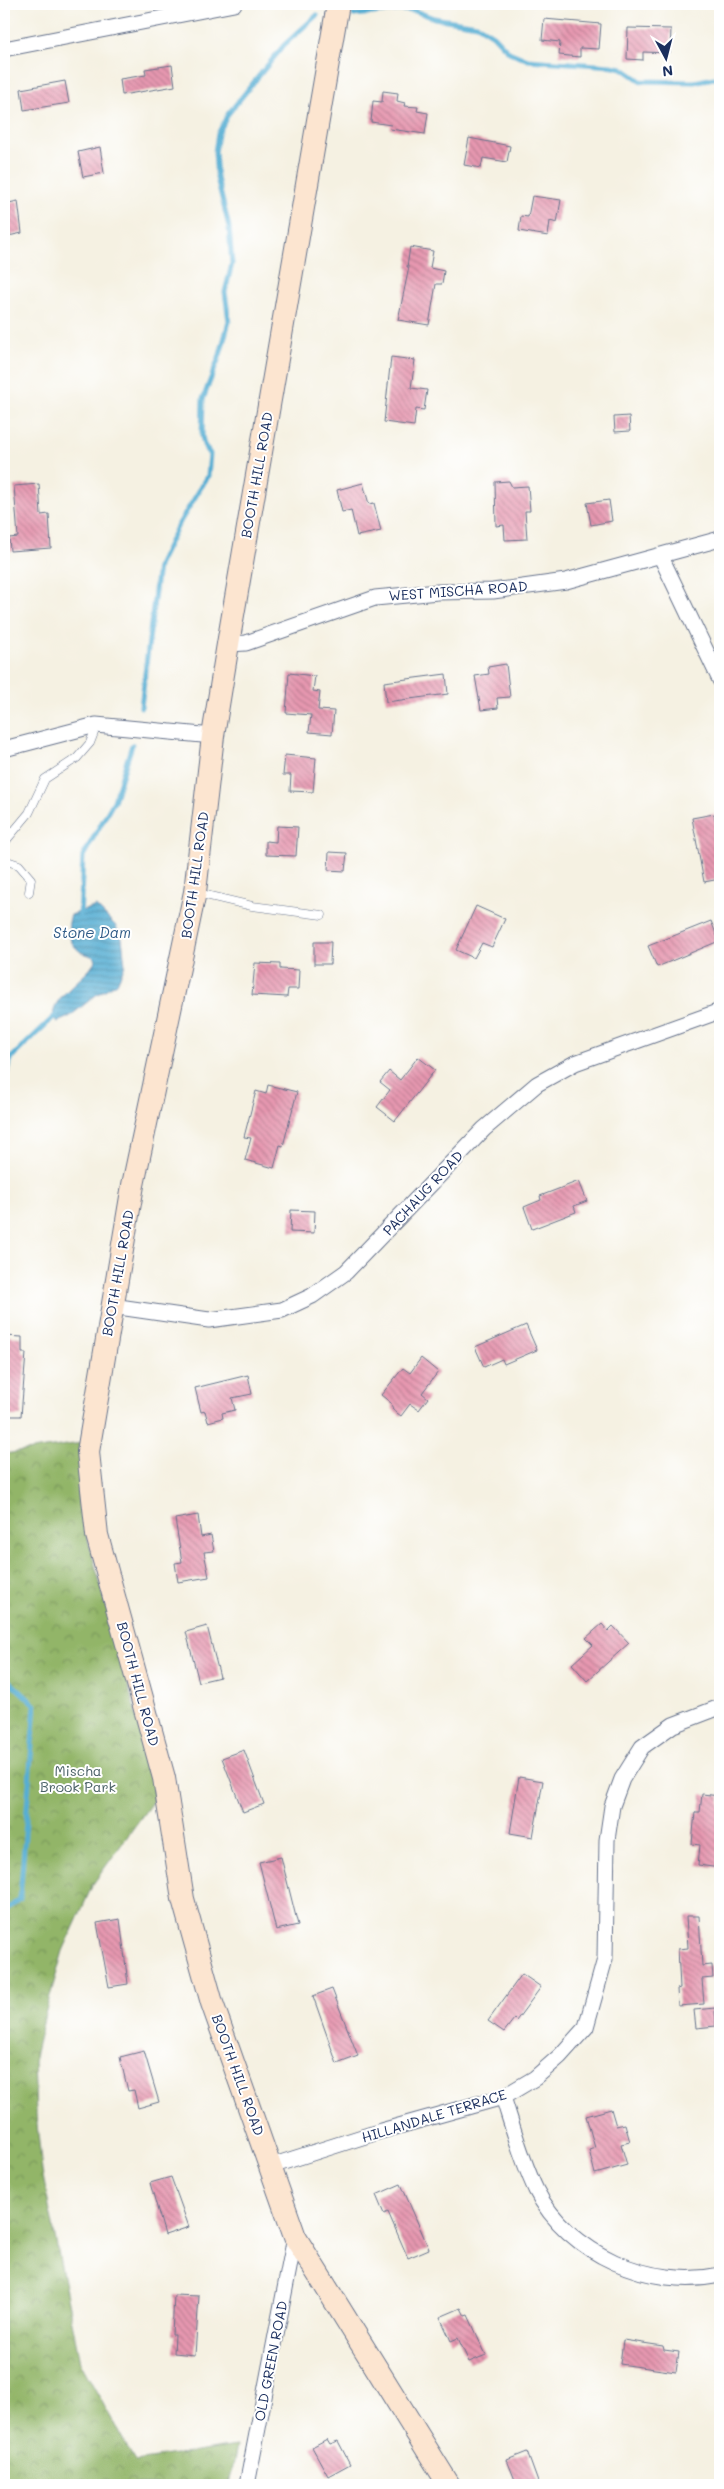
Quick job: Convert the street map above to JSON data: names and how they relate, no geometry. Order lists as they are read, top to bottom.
{
  "streets": {
    "street": [
      "BOOTH HILL ROAD",
      "WEST MISCHA ROAD",
      "PACHAUG ROAD",
      "HILLANDALE TERRACE",
      "OLD GREEN ROAD"
    ]
  },
  "crossings": [
    ["BOOTH HILL ROAD", "WEST MISCHA ROAD"],
    ["BOOTH HILL ROAD", "PACHAUG ROAD"],
    ["BOOTH HILL ROAD", "HILLANDALE TERRACE"],
    ["BOOTH HILL ROAD", "OLD GREEN ROAD"]
  ],
  "water": ["Stone Dam"],
  "parks": ["Mischa Brook Park"],
  "north": "bottom"
}
